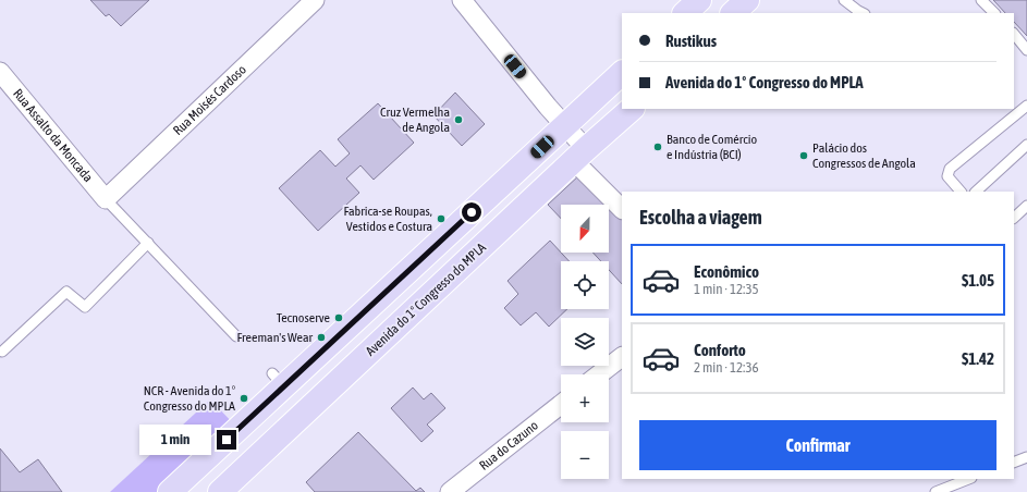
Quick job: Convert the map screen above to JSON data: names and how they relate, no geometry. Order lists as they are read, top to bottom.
{
  "streets": {
    "main road": ["Avenida do 1º Congresso do MPLA"],
    "street": ["Rua Moisés Cardoso", "Rua Assalto da Moncada", "Rua do Cazuno"]
  },
  "crossings": [
    ["Rua Moisés Cardoso", "Rua Assalto da Moncada"]
  ],
  "places": [
    "Cruz Vermelha de Angola",
    "Banco de Comércio e Indústria (BCI)",
    "Palácio dos Congressos de Angola",
    "Fabrica-se Roupas, Vestidos e Costura",
    "Tecnoserve",
    "Freeman's Wear",
    "NCR - Avenida do 1º Congresso do MPLA"
  ],
  "north": "bottom",
  "page": {
    "banner": ["Rustikus", "Avenida do 1º Congresso do MPLA"],
    "heading": "Escolha a viagem",
    "map_buttons": ["+", "−"],
    "list": [
      {
        "name": "Econômico",
        "note": "1 min · 12:35",
        "value": "$1.05"
      },
      {
        "name": "Conforto",
        "note": "2 min · 12:36",
        "value": "$1.42"
      }
    ],
    "buttons": "Confirmar",
    "bubble": "1 min"
  }
}
